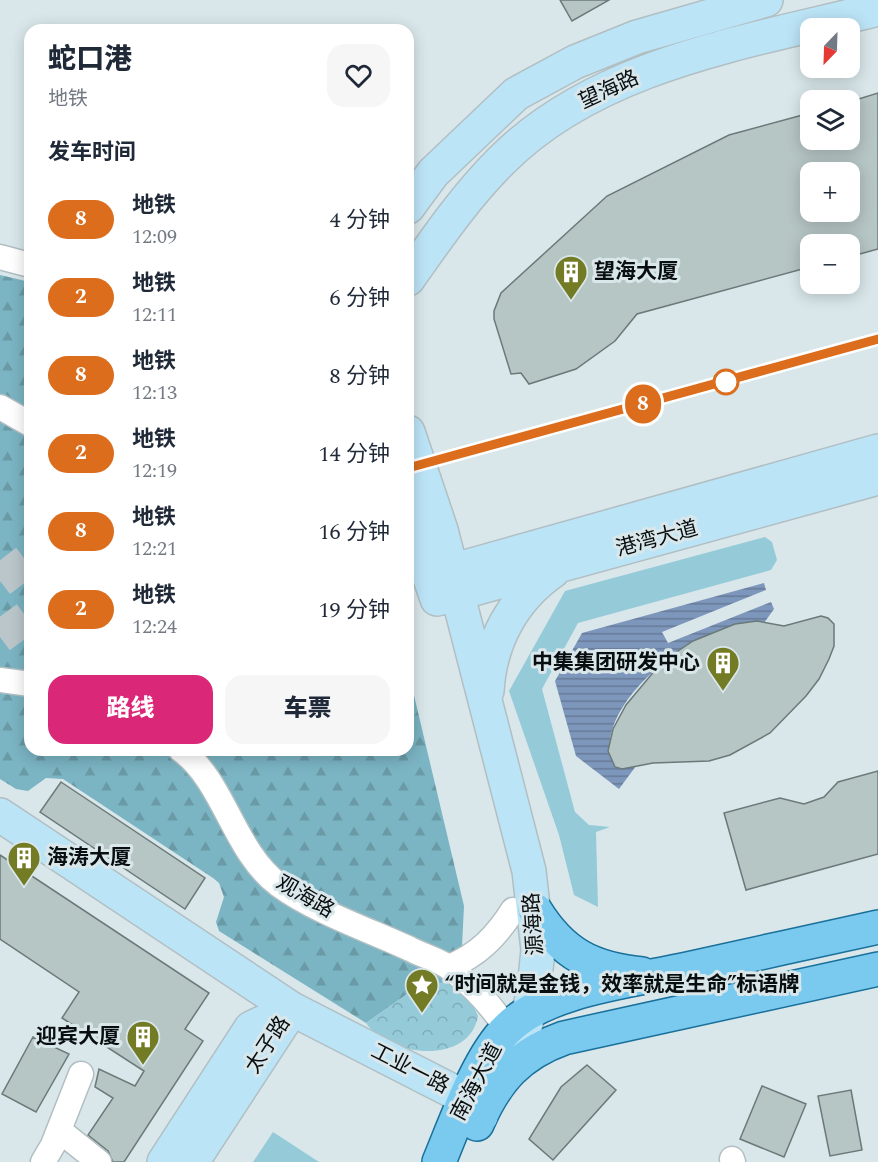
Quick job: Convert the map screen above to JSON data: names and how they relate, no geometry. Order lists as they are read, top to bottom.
{
  "streets": {
    "main road": [
      "望海路",
      "港湾大道",
      "源海路",
      "太子路",
      "工业一路",
      "南海大道"
    ],
    "street": ["观海路"]
  },
  "crossings": [
    ["港湾大道", "源海路"],
    ["观海路", "源海路"],
    ["观海路", "南海大道"],
    ["源海路", "南海大道"],
    ["工业一路", "南海大道"]
  ],
  "places": {
    "building": [
      "望海大厦",
      "中集集团研发中心",
      "海涛大厦",
      "迎宾大厦"
    ],
    "place": ["“时间就是金钱，效率就是生命”标语牌"]
  },
  "lines": ["metro line 8"],
  "north": "bottom left",
  "page": {
    "on_map": "8",
    "map_buttons": ["+", "−"],
    "heading": [
      ["蛇口港", "地铁"],
      "发车时间"
    ],
    "list": [
      {
        "mark": "8",
        "name": "地铁",
        "note": "12:09",
        "value": "4 分钟"
      },
      {
        "mark": "2",
        "name": "地铁",
        "note": "12:11",
        "value": "6 分钟"
      },
      {
        "mark": "8",
        "name": "地铁",
        "note": "12:13",
        "value": "8 分钟"
      },
      {
        "mark": "2",
        "name": "地铁",
        "note": "12:19",
        "value": "14 分钟"
      },
      {
        "mark": "8",
        "name": "地铁",
        "note": "12:21",
        "value": "16 分钟"
      },
      {
        "mark": "2",
        "name": "地铁",
        "note": "12:24",
        "value": "19 分钟"
      }
    ],
    "buttons": ["路线", "车票"]
  }
}
